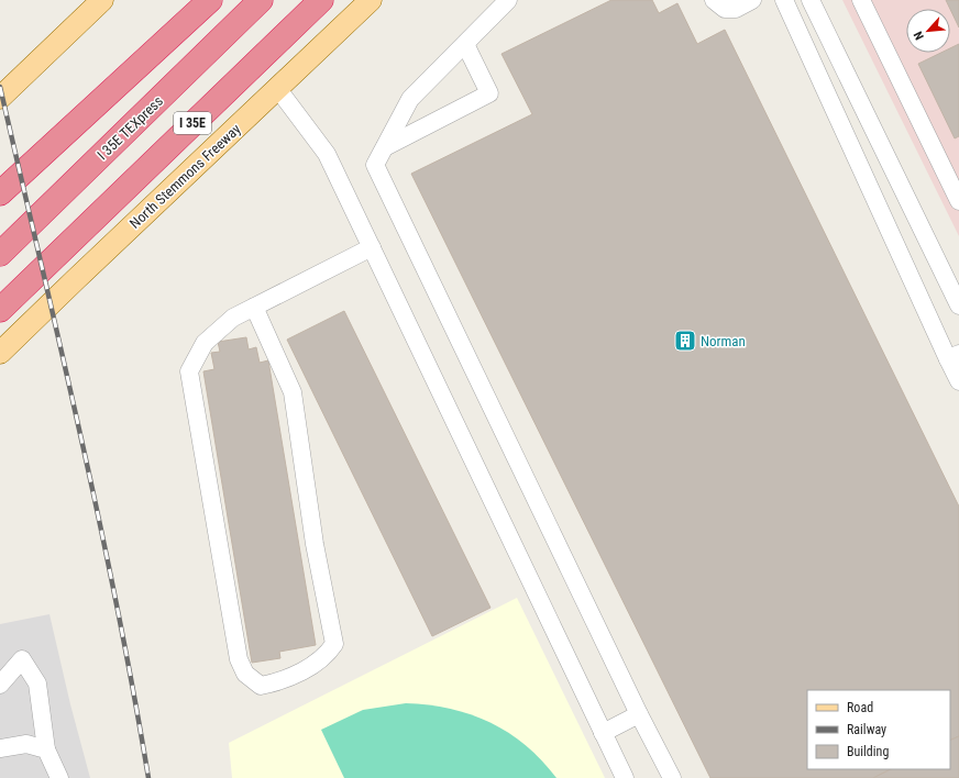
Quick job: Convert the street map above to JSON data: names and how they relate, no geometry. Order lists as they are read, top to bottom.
{
  "streets": {
    "highway": ["I 35E", "I 35E TEXpress"],
    "main road": ["North Stemmons Freeway"]
  },
  "places": {
    "building": ["Norman"]
  },
  "legend": ["Road", "Railway", "Building"],
  "north": "bottom left"
}
